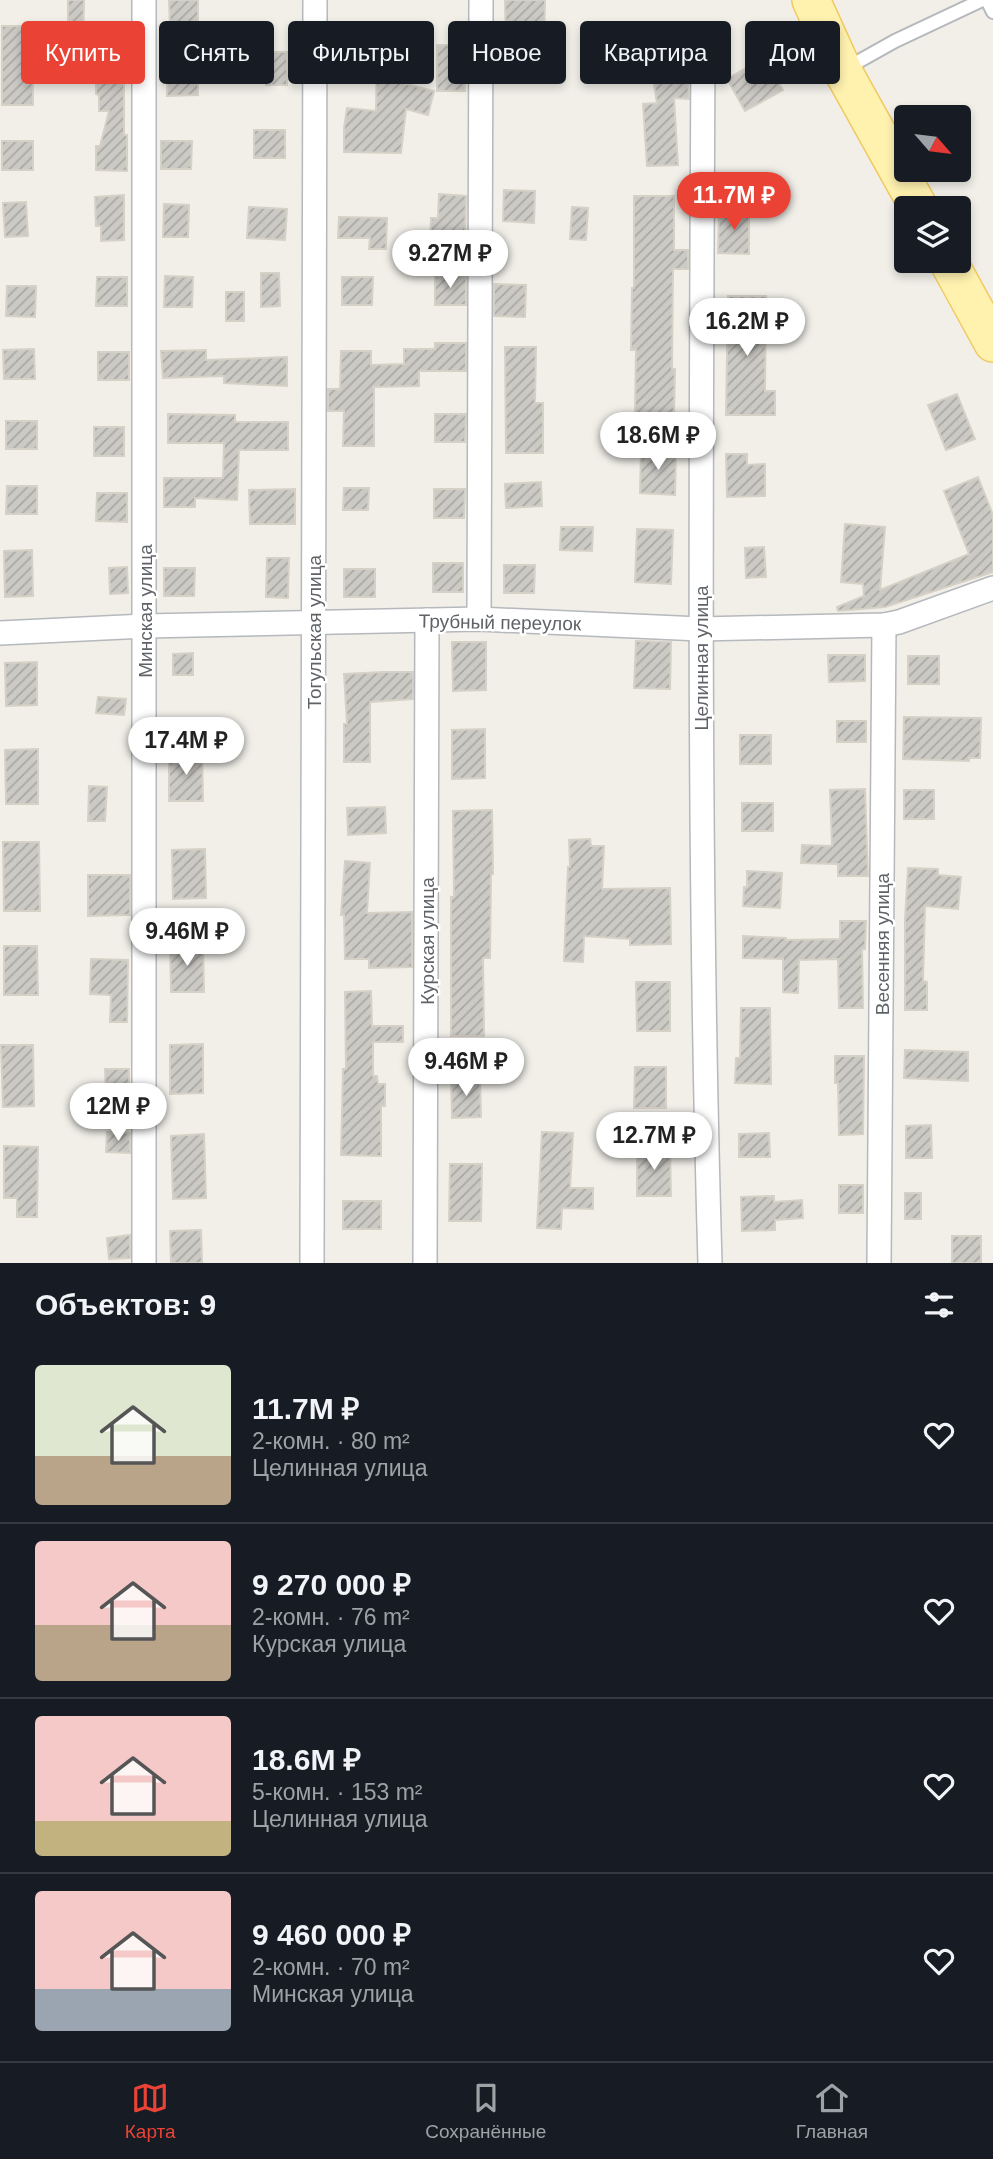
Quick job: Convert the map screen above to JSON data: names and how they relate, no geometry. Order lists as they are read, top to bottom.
{
  "streets": {
    "street": [
      "Минская улица",
      "Трубный переулок",
      "Тогульская улица",
      "Целинная улица",
      "Курская улица",
      "Весенняя улица"
    ]
  },
  "crossings": [
    ["Минская улица", "Трубный переулок"],
    ["Трубный переулок", "Тогульская улица"],
    ["Трубный переулок", "Целинная улица"],
    ["Трубный переулок", "Курская улица"],
    ["Трубный переулок", "Весенняя улица"]
  ],
  "north": "bottom right",
  "page": {
    "chip": [
      "Купить",
      "Снять",
      "Фильтры",
      "Новое",
      "Квартира",
      "Дом"
    ],
    "price": [
      "11.7M ₽",
      "9.27M ₽",
      "16.2M ₽",
      "18.6M ₽",
      "17.4M ₽",
      "9.46M ₽",
      "9.46M ₽",
      "12M ₽",
      "12.7M ₽"
    ],
    "heading": "Объектов: 9",
    "list": [
      {
        "name": "11.7M ₽",
        "note": "2-комн. · 80 m² · Целинная улица"
      },
      {
        "name": "9 270 000 ₽",
        "note": "2-комн. · 76 m² · Курская улица"
      },
      {
        "name": "18.6M ₽",
        "note": "5-комн. · 153 m² · Целинная улица"
      },
      {
        "name": "9 460 000 ₽",
        "note": "2-комн. · 70 m² · Минская улица"
      }
    ],
    "tabs": ["Карта", "Сохранённые", "Главная"]
  }
}
